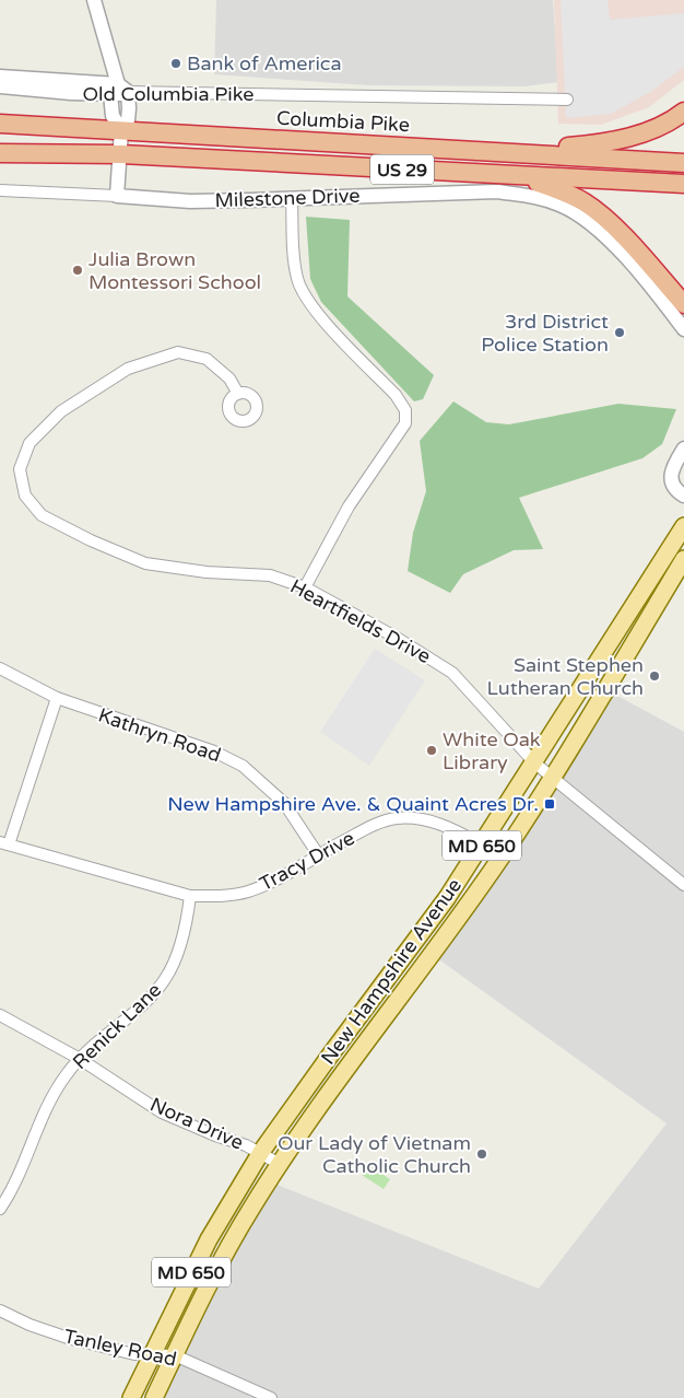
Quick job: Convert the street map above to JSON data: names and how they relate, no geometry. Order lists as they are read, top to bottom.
{
  "streets": {
    "highway": ["Columbia Pike", "US 29"],
    "main road": ["MD 650", "New Hampshire Avenue"],
    "street": [
      "Old Columbia Pike",
      "Milestone Drive",
      "Heartfields Drive",
      "Kathryn Road",
      "Tracy Drive",
      "Renick Lane",
      "Nora Drive",
      "Tanley Road"
    ]
  },
  "crossings": [
    ["Heartfields Drive", "New Hampshire Avenue"],
    ["Kathryn Road", "Tracy Drive"],
    ["Tracy Drive", "New Hampshire Avenue"],
    ["Tracy Drive", "Renick Lane"],
    ["New Hampshire Avenue", "Nora Drive"],
    ["New Hampshire Avenue", "Tanley Road"],
    ["Renick Lane", "Nora Drive"]
  ],
  "places": {
    "other": [
      "Bank of America",
      "Julia Brown Montessori School",
      "3rd District Police Station",
      "Saint Stephen Lutheran Church",
      "White Oak Library",
      "Our Lady of Vietnam Catholic Church"
    ],
    "transit": ["New Hampshire Ave. & Quaint Acres Dr."]
  }
}
